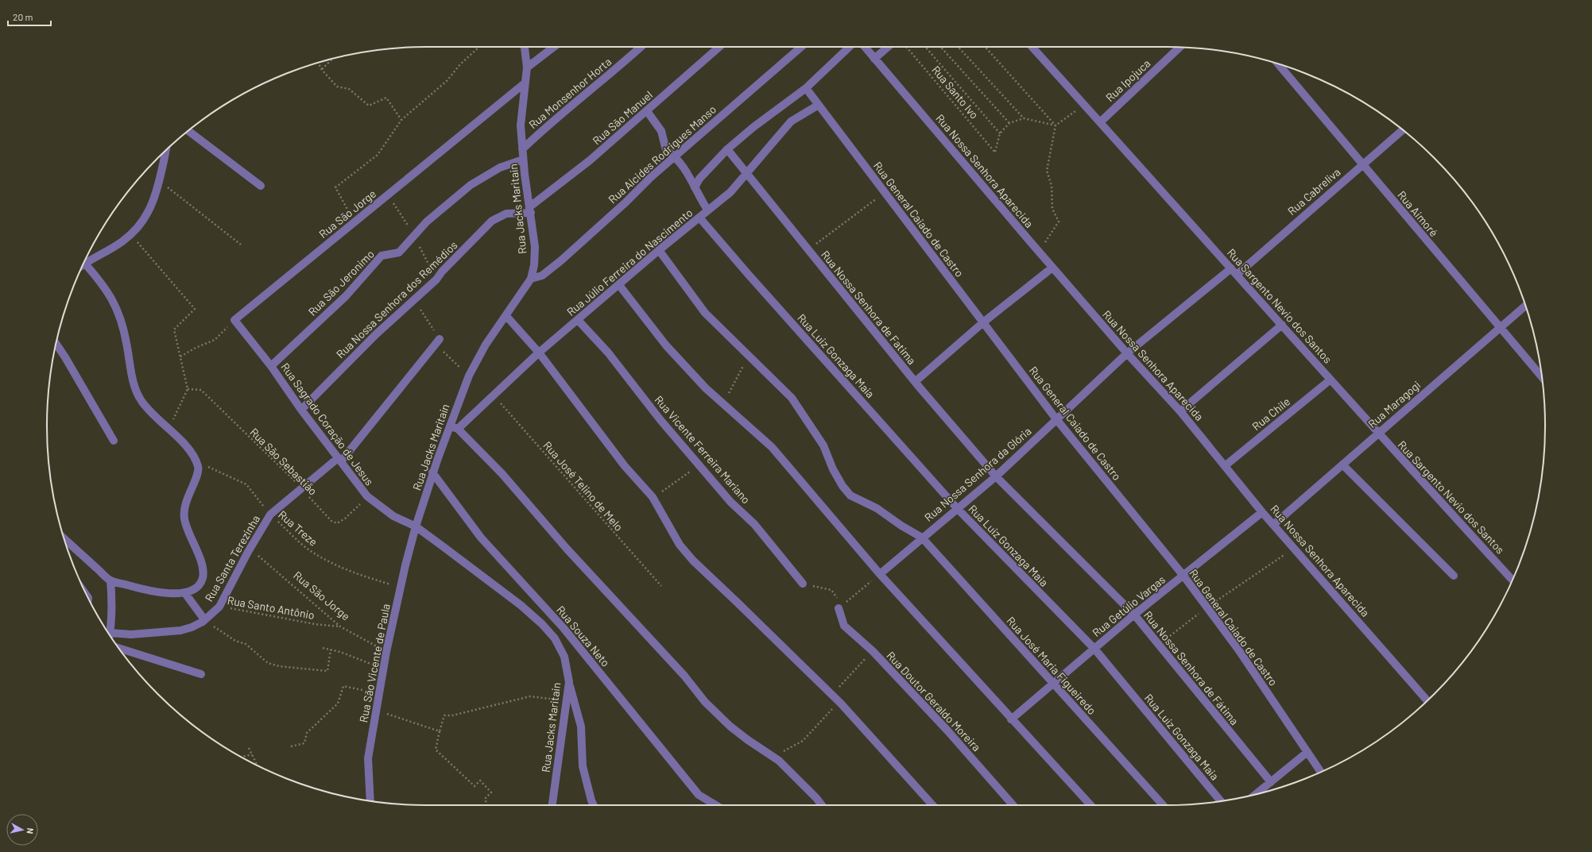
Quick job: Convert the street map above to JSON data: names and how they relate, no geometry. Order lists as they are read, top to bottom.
{
  "streets": {
    "street": [
      "Rua Ipojuca",
      "Rua Monsenhor Horta",
      "Rua São Manuel",
      "Rua Alcides Rodrigues Manso",
      "Rua Nossa Senhora Aparecida",
      "Rua Cabreliva",
      "Rua Jacks Maritain",
      "Rua São Jorge",
      "Rua Aimoré",
      "Rua General Caiado de Castro",
      "Rua Júlio Ferreira do Nascimento",
      "Rua São Jeronimo",
      "Rua Nossa Senhora dos Remédios",
      "Rua Sargento Nevio dos Santos",
      "Rua Nossa Senhora de Fatima",
      "Rua Luiz Gonzaga Maia",
      "Rua Maragogi",
      "Rua Chile",
      "Rua Sagrado Coração de Jesus",
      "Rua Vicente Ferreira Mariano",
      "Rua Nossa Senhora da Glória",
      "Rua Santa Terezinha",
      "Rua Getúlio Vargas",
      "Rua Souza Neto",
      "Rua São Vicente de Paula",
      "Rua José Maria Figueiredo",
      "Rua Nossa Senhora de Fátima",
      "Rua Doutor Geraldo Moreira"
    ],
    "path": [
      "Rua Santo Ivo",
      "Rua São Sebastiåo",
      "Rua José Telino de Melo",
      "Rua Treze",
      "Rua Santo Antônio"
    ]
  },
  "crossings": [
    ["Rua Ipojuca", "Rua Sargento Nevio dos Santos"],
    ["Rua Monsenhor Horta", "Rua Jacks Maritain"],
    ["Rua São Manuel", "Rua Jacks Maritain"],
    ["Rua São Manuel", "Rua Nossa Senhora dos Remédios"],
    ["Rua Alcides Rodrigues Manso", "Rua Jacks Maritain"],
    ["Rua Nossa Senhora Aparecida", "Rua Maragogi"],
    ["Rua Nossa Senhora Aparecida", "Rua Chile"],
    ["Rua Nossa Senhora Aparecida", "Rua Nossa Senhora da Glória"],
    ["Rua Nossa Senhora Aparecida", "Rua Getúlio Vargas"],
    ["Rua Cabreliva", "Rua Aimoré"],
    ["Rua Cabreliva", "Rua Sargento Nevio dos Santos"],
    ["Rua Jacks Maritain", "Rua São Jorge"],
    ["Rua Jacks Maritain", "Rua São Jeronimo"],
    ["Rua Jacks Maritain", "Rua Nossa Senhora dos Remédios"],
    ["Rua Jacks Maritain", "Rua Sagrado Coração de Jesus"],
    ["Rua Jacks Maritain", "Rua Souza Neto"],
    ["Rua Jacks Maritain", "Rua São Vicente de Paula"],
    ["Rua São Jorge", "Rua Sagrado Coração de Jesus"],
    ["Rua São Jorge", "Rua Santa Terezinha"],
    ["Rua São Jorge", "Rua Santo Antônio"],
    ["Rua São Jorge", "Rua São Vicente de Paula"],
    ["Rua Aimoré", "Rua Maragogi"],
    ["Rua General Caiado de Castro", "Rua Júlio Ferreira do Nascimento"],
    ["Rua General Caiado de Castro", "Rua Nossa Senhora da Glória"],
    ["Rua General Caiado de Castro", "Rua Getúlio Vargas"],
    ["Rua Júlio Ferreira do Nascimento", "Rua Nossa Senhora de Fatima"],
    ["Rua Júlio Ferreira do Nascimento", "Rua Luiz Gonzaga Maia"],
    ["Rua Júlio Ferreira do Nascimento", "Rua Vicente Ferreira Mariano"],
    ["Rua Júlio Ferreira do Nascimento", "Rua José Telino de Melo"],
    ["Rua Júlio Ferreira do Nascimento", "Rua José Maria Figueiredo"],
    ["Rua São Jeronimo", "Rua Sagrado Coração de Jesus"],
    ["Rua Nossa Senhora dos Remédios", "Rua Sagrado Coração de Jesus"],
    ["Rua Sargento Nevio dos Santos", "Rua Maragogi"],
    ["Rua Sargento Nevio dos Santos", "Rua Chile"],
    ["Rua Sargento Nevio dos Santos", "Rua Nossa Senhora da Glória"],
    ["Rua Nossa Senhora de Fatima", "Rua Nossa Senhora da Glória"],
    ["Rua Nossa Senhora de Fatima", "Rua Nossa Senhora de Fátima"],
    ["Rua Luiz Gonzaga Maia", "Rua Nossa Senhora da Glória"],
    ["Rua Luiz Gonzaga Maia", "Rua Getúlio Vargas"],
    ["Rua Sagrado Coração de Jesus", "Rua São Sebastiåo"],
    ["Rua Sagrado Coração de Jesus", "Rua Santa Terezinha"],
    ["Rua Sagrado Coração de Jesus", "Rua São Vicente de Paula"],
    ["Rua São Sebastiåo", "Rua Santa Terezinha"],
    ["Rua Nossa Senhora da Glória", "Rua José Maria Figueiredo"],
    ["Rua Nossa Senhora da Glória", "Rua Nossa Senhora de Fátima"],
    ["Rua Treze", "Rua Santa Terezinha"],
    ["Rua Treze", "Rua São Vicente de Paula"],
    ["Rua Santa Terezinha", "Rua Santo Antônio"],
    ["Rua Getúlio Vargas", "Rua José Maria Figueiredo"],
    ["Rua Getúlio Vargas", "Rua Nossa Senhora de Fátima"]
  ],
  "scale_bar": "20 m",
  "north": "right"
}
